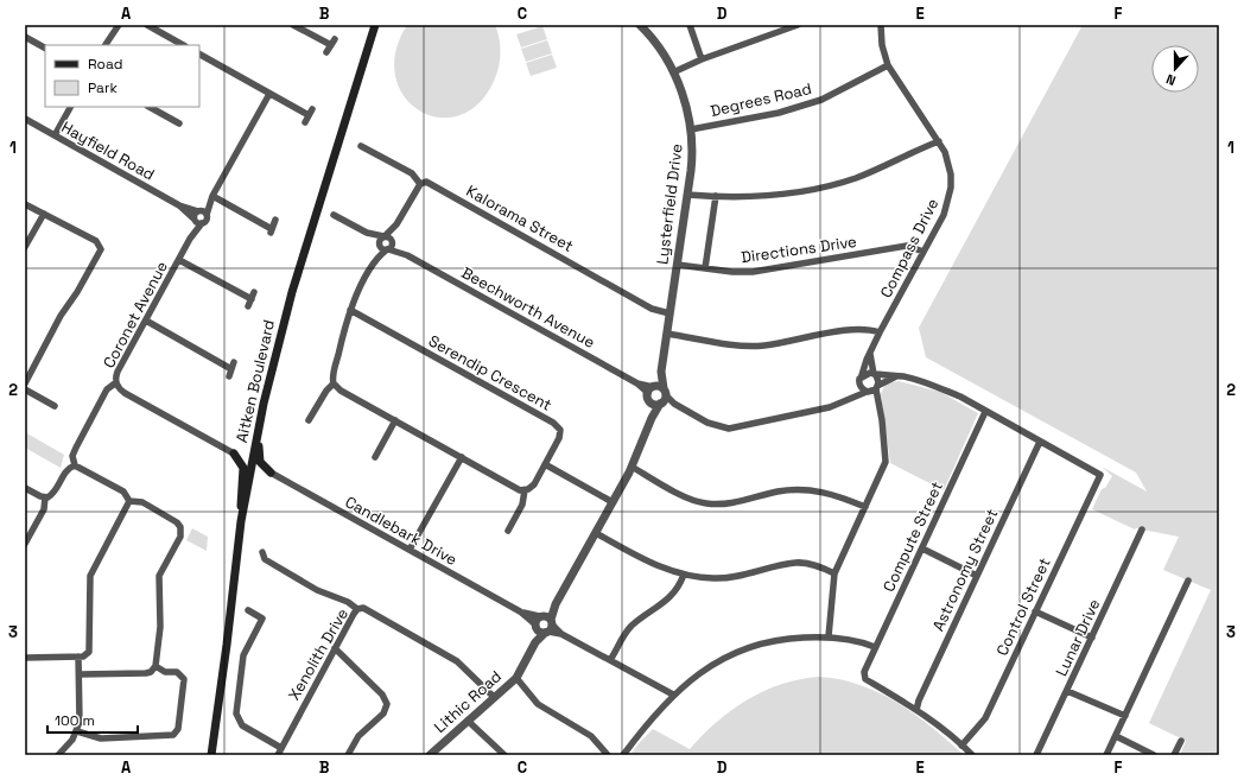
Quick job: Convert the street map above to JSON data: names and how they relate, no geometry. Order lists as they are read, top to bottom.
{
  "streets": {
    "main road": ["Aitken Boulevard"],
    "street": [
      "Degrees Road",
      "Hayfield Road",
      "Lysterfield Drive",
      "Kalorama Street",
      "Compass Drive",
      "Directions Drive",
      "Beechworth Avenue",
      "Coronet Avenue",
      "Serendip Crescent",
      "Candlebark Drive",
      "Compute Street",
      "Astronomy Street",
      "Control Street",
      "Lunar Drive",
      "Xenolith Drive",
      "Lithic Road"
    ]
  },
  "crossings": [
    ["Degrees Road", "Lysterfield Drive"],
    ["Degrees Road", "Compass Drive"],
    ["Hayfield Road", "Coronet Avenue"],
    ["Lysterfield Drive", "Kalorama Street"],
    ["Lysterfield Drive", "Directions Drive"],
    ["Lysterfield Drive", "Beechworth Avenue"],
    ["Compass Drive", "Directions Drive"],
    ["Candlebark Drive", "Lithic Road"],
    ["Compute Street", "Astronomy Street"],
    ["Astronomy Street", "Control Street"],
    ["Xenolith Drive", "Lithic Road"]
  ],
  "legend": ["Road", "Park"],
  "scale_bar": "100 m",
  "north": "bottom",
  "grid": {
    "columns": [
      "A",
      "B",
      "C",
      "D",
      "E",
      "F"
    ],
    "rows": ["1", "2", "3"]
  }
}
